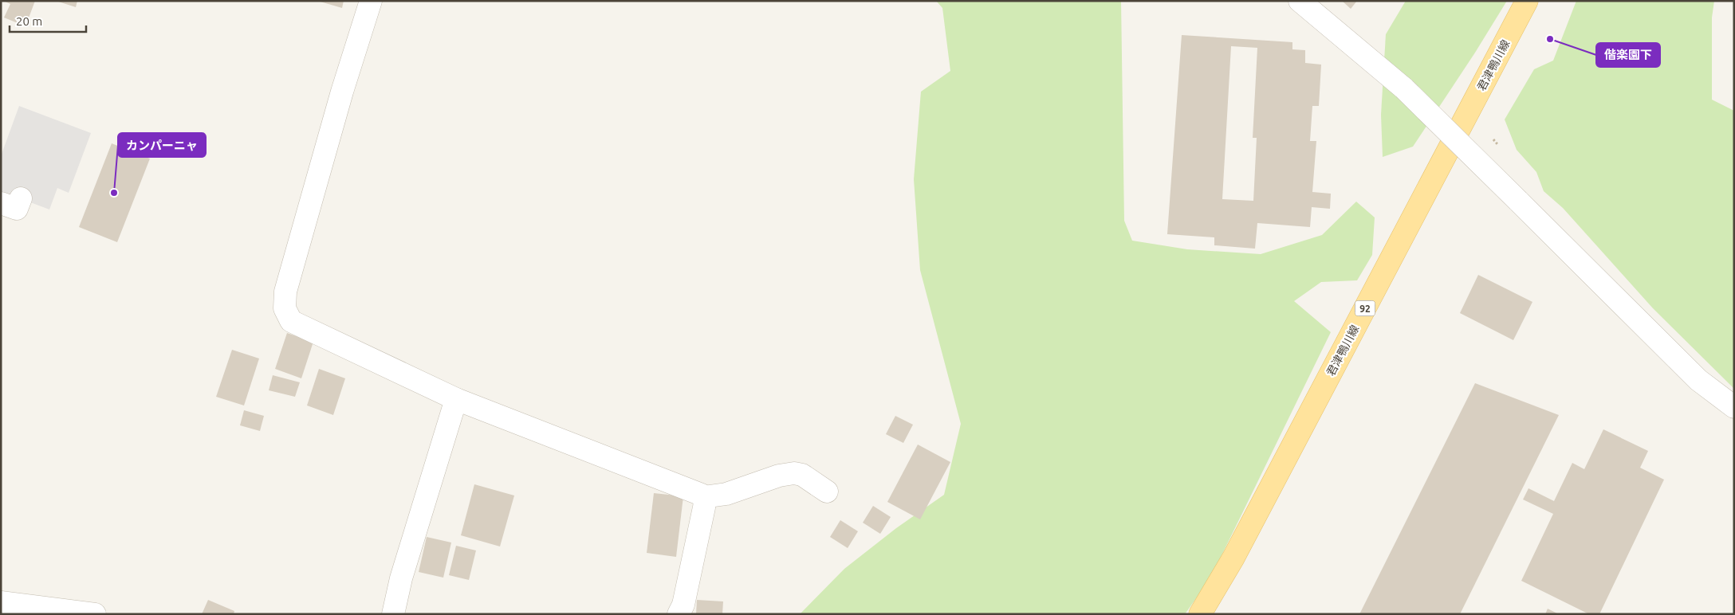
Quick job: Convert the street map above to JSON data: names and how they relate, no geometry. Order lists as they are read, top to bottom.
{
  "streets": {
    "main road": ["君津鴨川線", "92"]
  },
  "places": ["偕楽園下", "カンパーニャ"],
  "scale_bar": "20 m"
}
